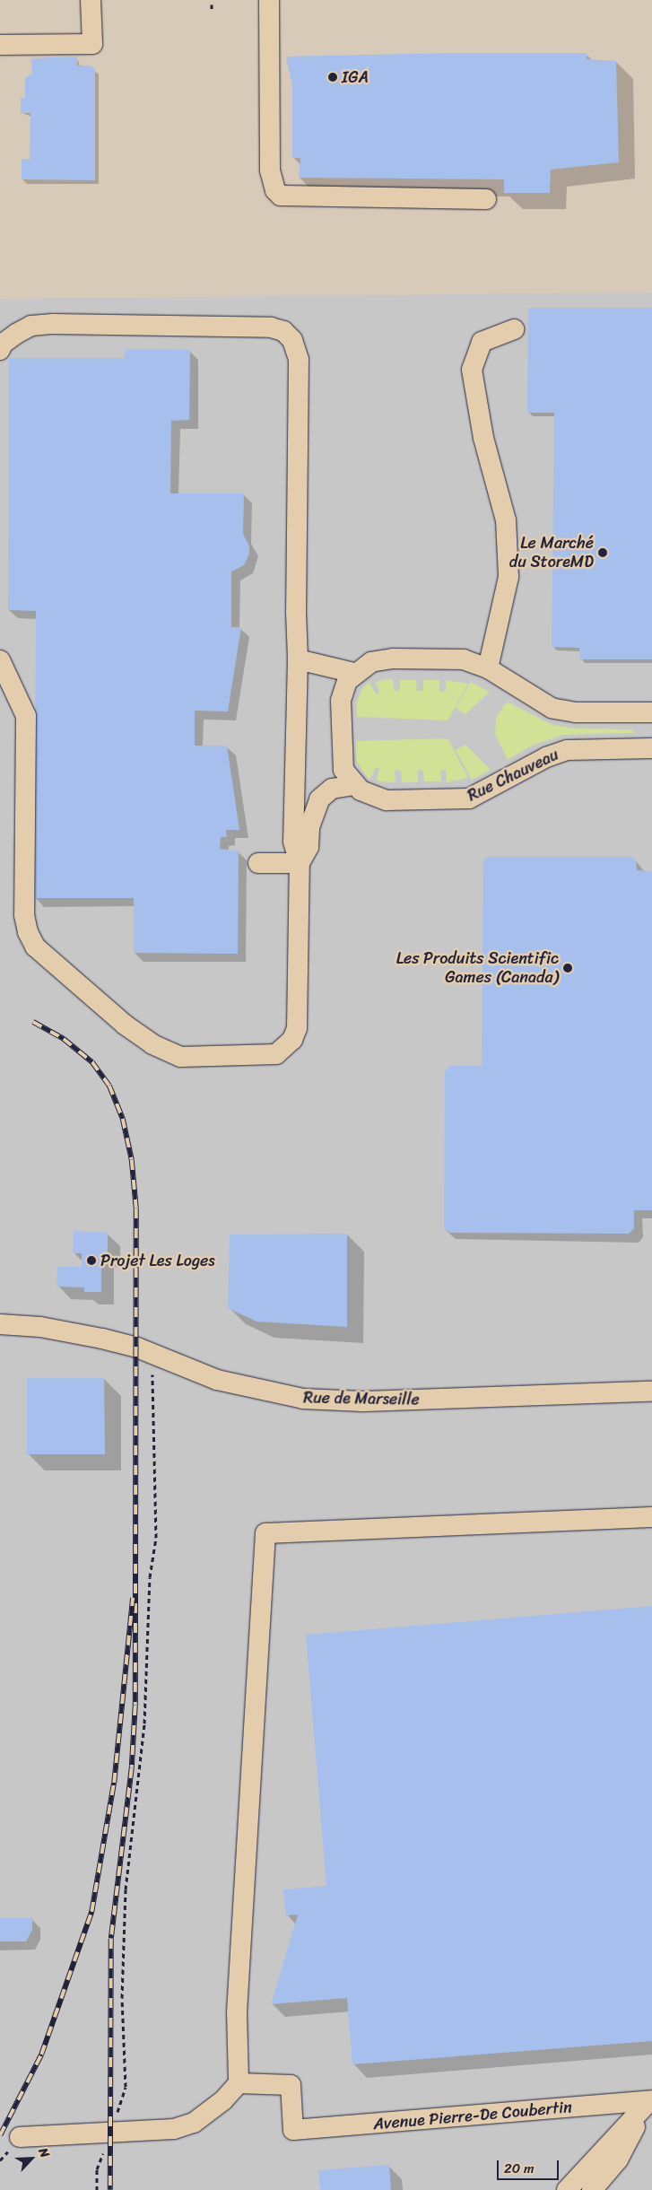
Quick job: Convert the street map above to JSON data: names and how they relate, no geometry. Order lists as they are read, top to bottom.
{
  "streets": {
    "street": ["Rue Chauveau", "Rue de Marseille", "Avenue Pierre-De Coubertin"]
  },
  "places": [
    "IGA",
    "Le Marché du StoreMD",
    "Les Produits Scientific Games (Canada)",
    "Projet Les Loges"
  ],
  "scale_bar": "20 m",
  "north": "top right"
}
